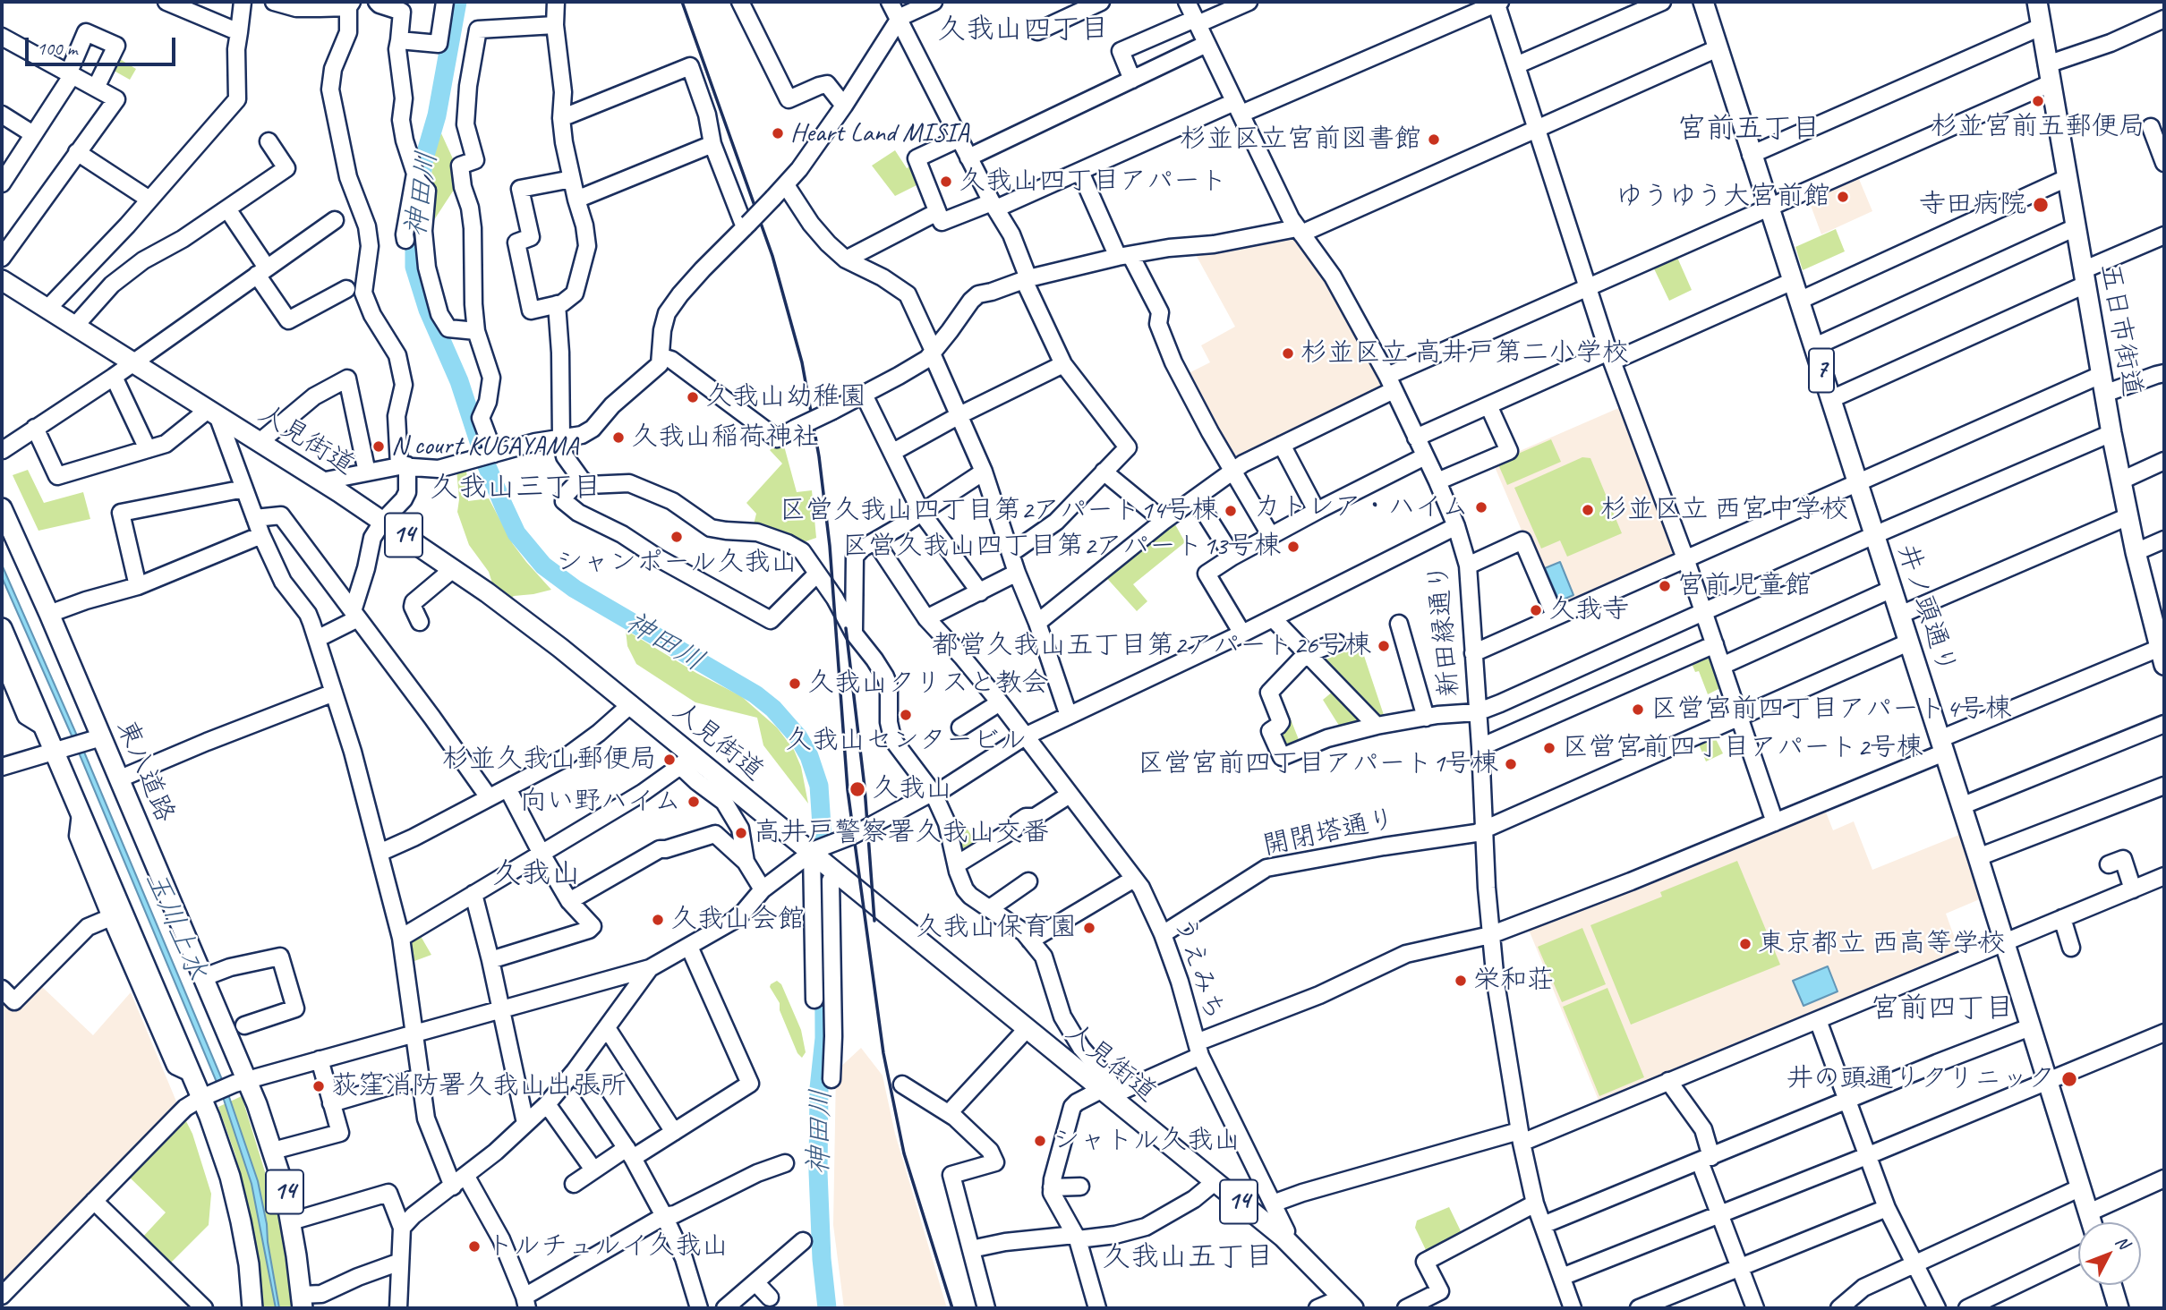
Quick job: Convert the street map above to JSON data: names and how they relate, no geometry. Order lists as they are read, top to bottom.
{
  "streets": {
    "main road": [
      "五日市街道",
      "7",
      "人見街道",
      "14",
      "井ノ頭通り",
      "東八道路"
    ],
    "street": ["新田縁通り", "開閉塔通り", "うえみち"]
  },
  "crossings": [
    ["人見街道", "うえみち"],
    ["井ノ頭通り", "開閉塔通り"],
    ["新田縁通り", "開閉塔通り"],
    ["開閉塔通り", "うえみち"]
  ],
  "districts": [
    "久我山四丁目",
    "宮前五丁目",
    "久我山三丁目",
    "久我山",
    "宮前四丁目",
    "久我山五丁目"
  ],
  "water": ["神田川", "玉川上水"],
  "places": [
    "杉並宮前五郵便局",
    "Heart Land MISIA",
    "杉並区立宮前図書館",
    "久我山四丁目アパート",
    "ゆうゆう大宮前館",
    "寺田病院",
    "杉並区立 高井戸第二小学校",
    "久我山幼稚園",
    "久我山稲荷神社",
    "N court KUGAYAMA",
    "カトレア・ハイム",
    "杉並区立 西宮中学校",
    "区営久我山四丁目第2アパート14号棟",
    "シャンポール久我山",
    "区営久我山四丁目第2アパート13号棟",
    "宮前児童館",
    "久我寺",
    "都営久我山五丁目第2アパート26号棟",
    "久我山クリスと教会",
    "区営宮前四丁目アパート4号棟",
    "久我山センタービル",
    "区営宮前四丁目アパート2号棟",
    "杉並久我山郵便局",
    "区営宮前四丁目アパート1号棟",
    "久我山",
    "向い野ハイム",
    "高井戸警察署久我山交番",
    "久我山会館",
    "久我山保育園",
    "東京都立 西高等学校",
    "栄和荘",
    "井の頭通りクリニック",
    "荻窪消防署久我山出張所",
    "シャトル久我山",
    "トルチュルイ久我山"
  ],
  "scale_bar": "100 m",
  "north": "top right"
}
